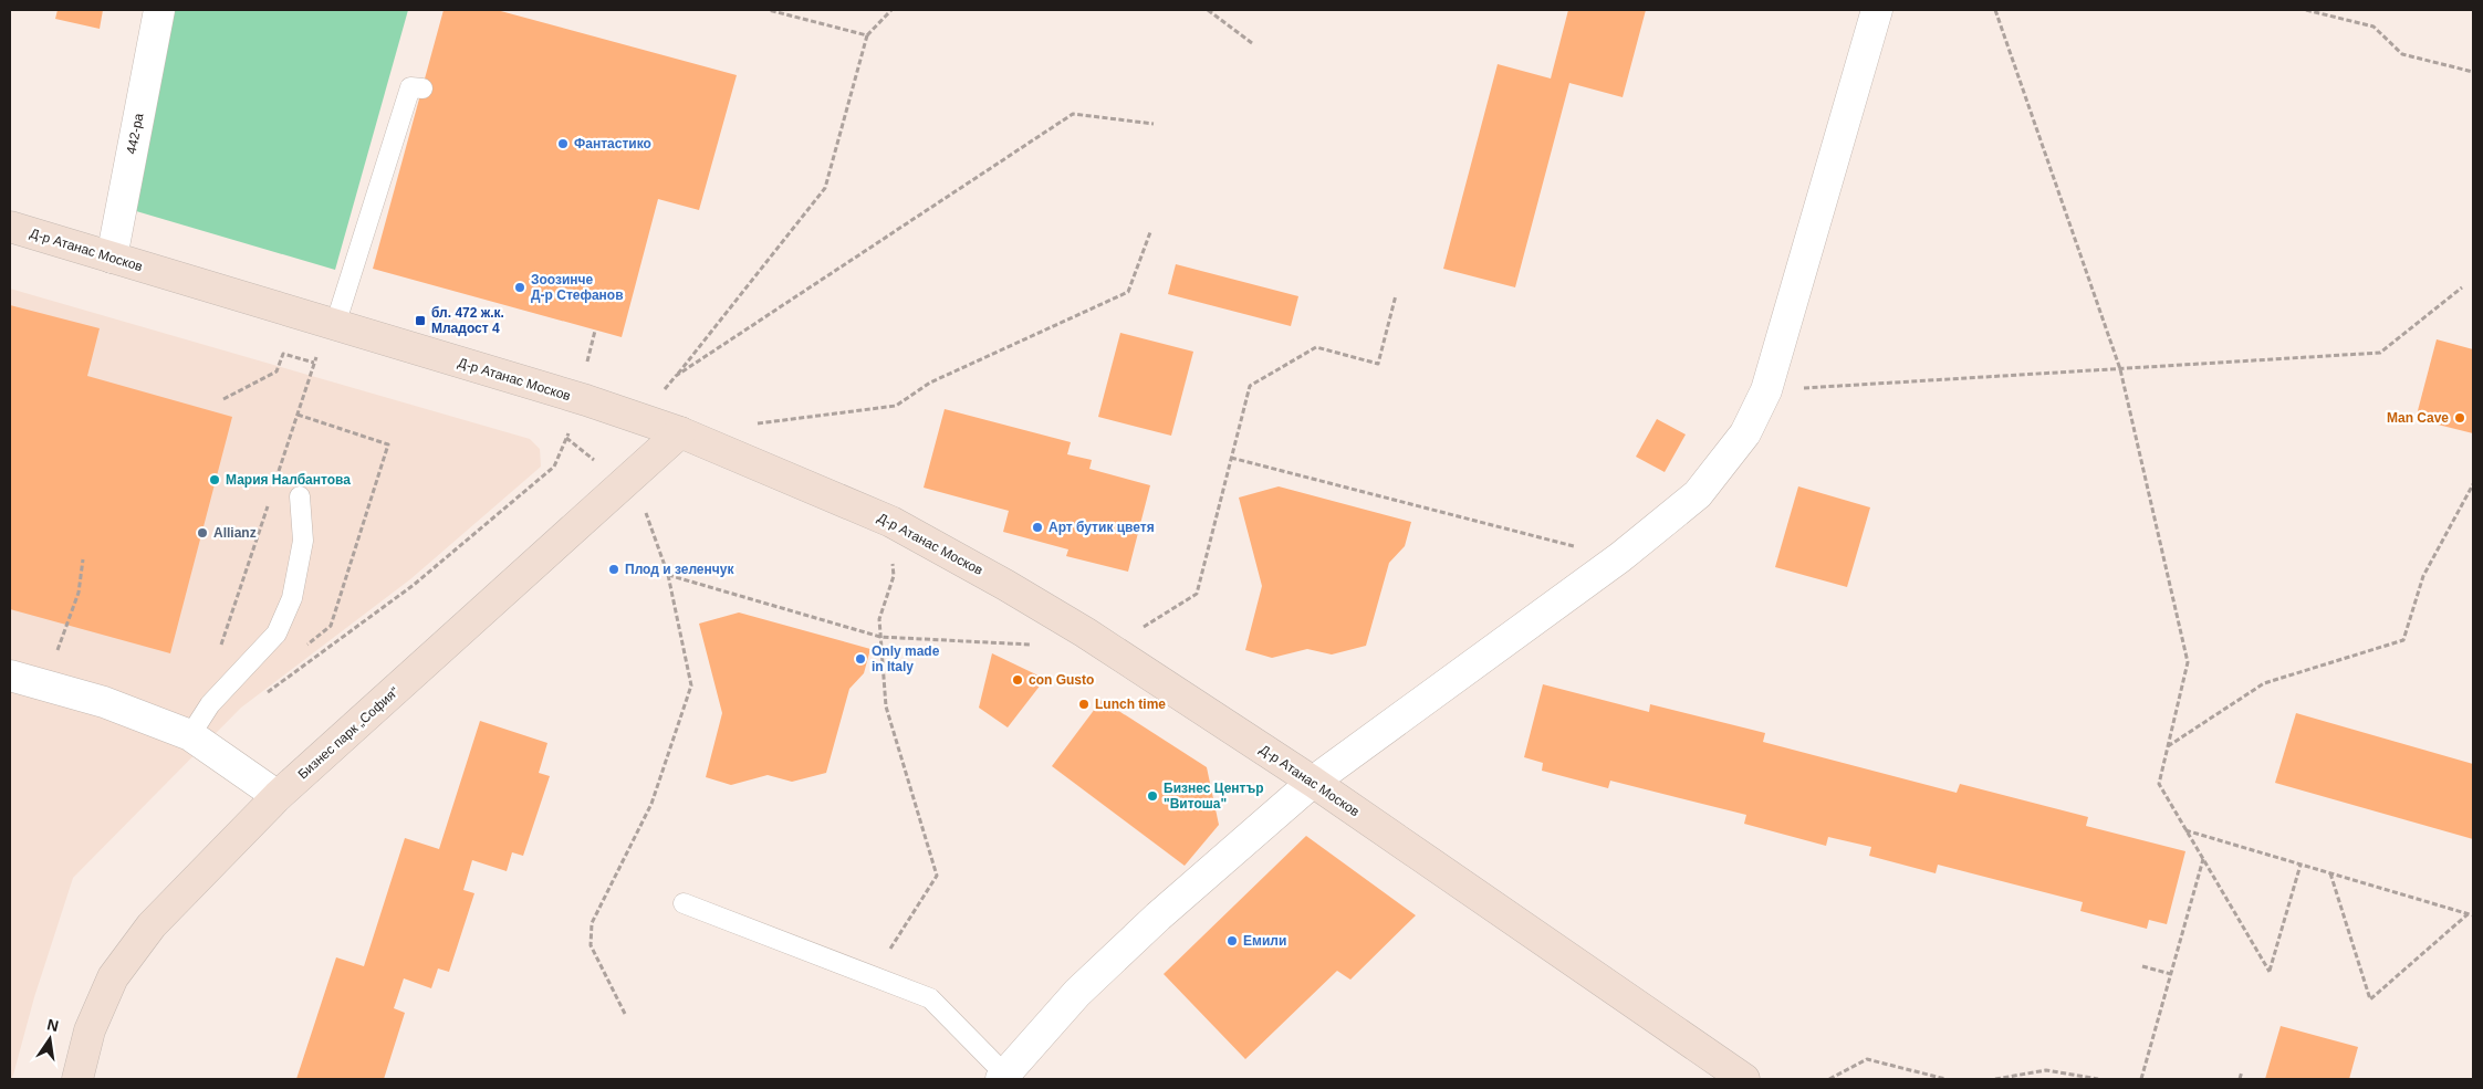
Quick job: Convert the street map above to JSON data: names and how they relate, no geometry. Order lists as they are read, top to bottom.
{
  "streets": {
    "street": ["442-ра", "Д-р Атанас Москов", "Бизнес парк „София“"]
  },
  "crossings": [
    ["442-ра", "Д-р Атанас Москов"],
    ["Д-р Атанас Москов", "Бизнес парк „София“"]
  ],
  "places": {
    "other": [
      "Фантастико",
      "Зоозинче Д-р Стефанов",
      "Man Cave",
      "Мария Налбантова",
      "Арт бутик цветя",
      "Allianz",
      "Плод и зеленчук",
      "Only made in Italy",
      "con Gusto",
      "Lunch time",
      "Бизнес Център \"Витоша\"",
      "Емили"
    ],
    "transit": ["бл. 472 ж.к. Младост 4"]
  },
  "north": "top"
}
